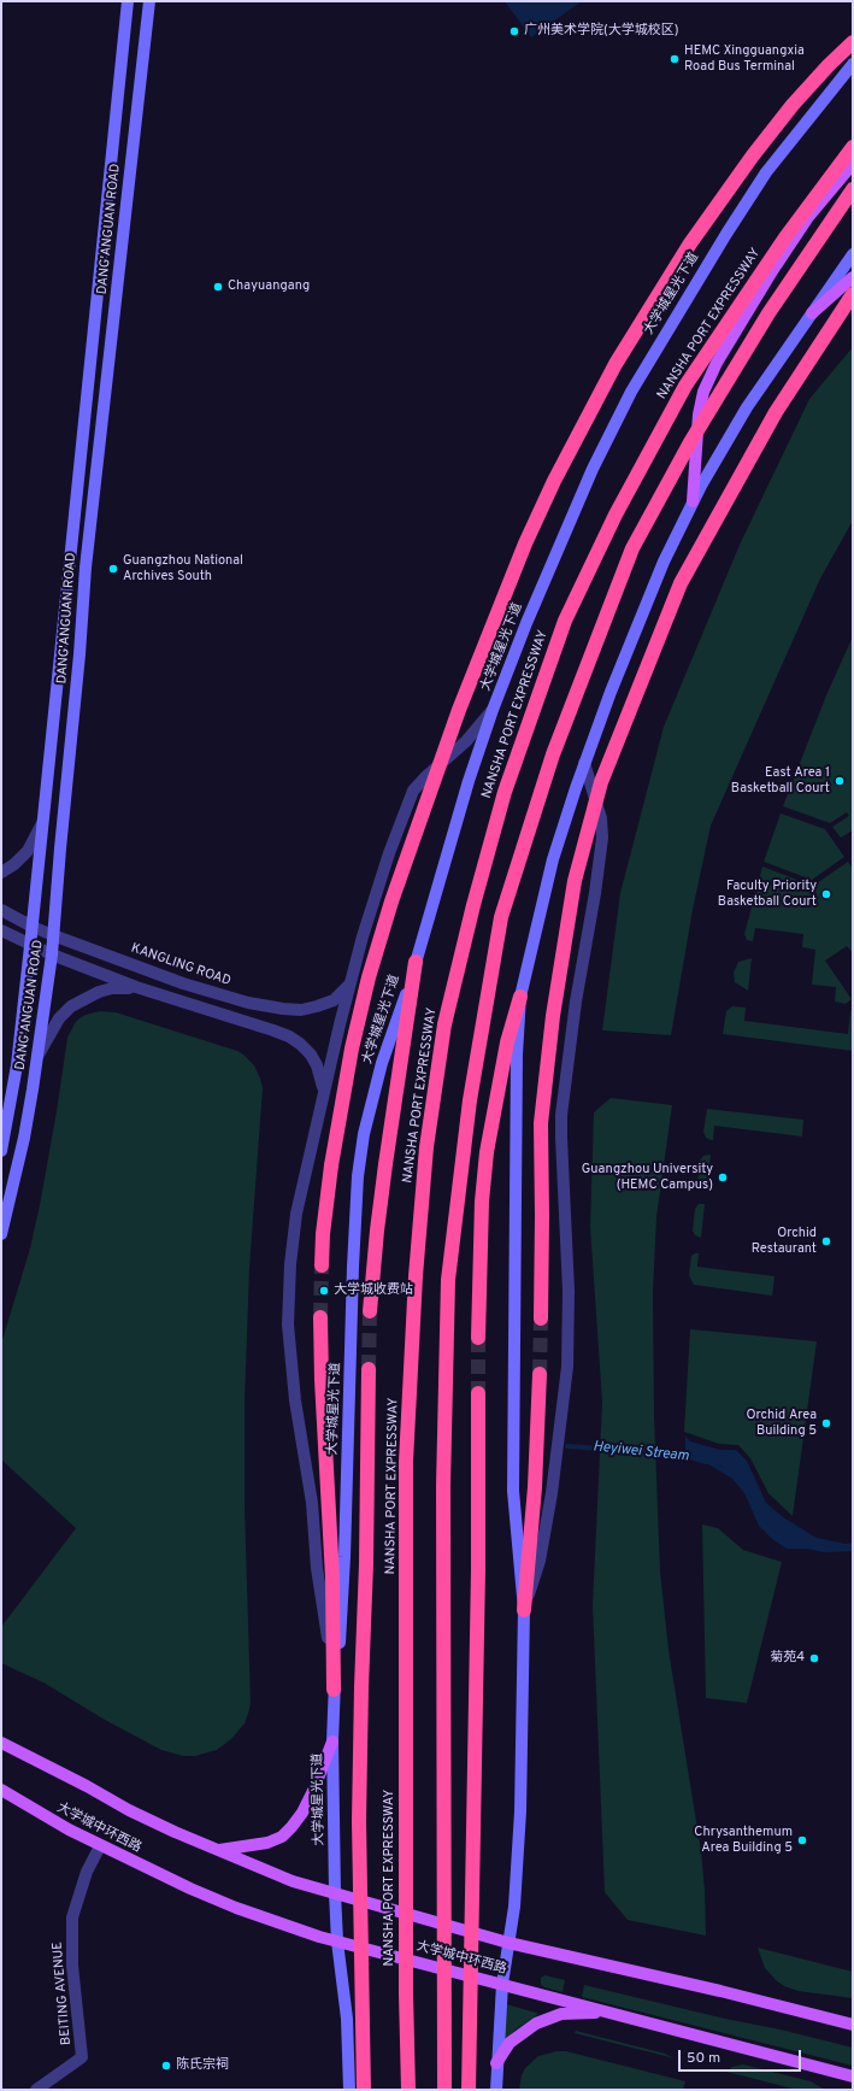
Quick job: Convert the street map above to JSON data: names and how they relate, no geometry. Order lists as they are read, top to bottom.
{
  "streets": {
    "highway": ["NANSHA PORT EXPRESSWAY"],
    "main road": ["DANG'ANGUAN ROAD", "大学城星光下道", "大学城中环西路"],
    "street": ["KANGLING ROAD", "BEITING AVENUE"]
  },
  "crossings": [
    ["DANG'ANGUAN ROAD", "KANGLING ROAD"],
    ["大学城星光下道", "大学城中环西路"],
    ["大学城中环西路", "BEITING AVENUE"]
  ],
  "water": ["Heyiwei Stream"],
  "places": [
    "广州美术学院(大学城校区)",
    "HEMC Xingguangxia Road Bus Terminal",
    "Chayuangang",
    "Guangzhou National Archives South",
    "East Area 1 Basketball Court",
    "Faculty Priority Basketball Court",
    "Guangzhou University (HEMC Campus)",
    "Orchid Restaurant",
    "大学城收费站",
    "Orchid Area Building 5",
    "菊苑4",
    "Chrysanthemum Area Building 5",
    "陈氏宗祠"
  ],
  "scale_bar": "50 m"
}
